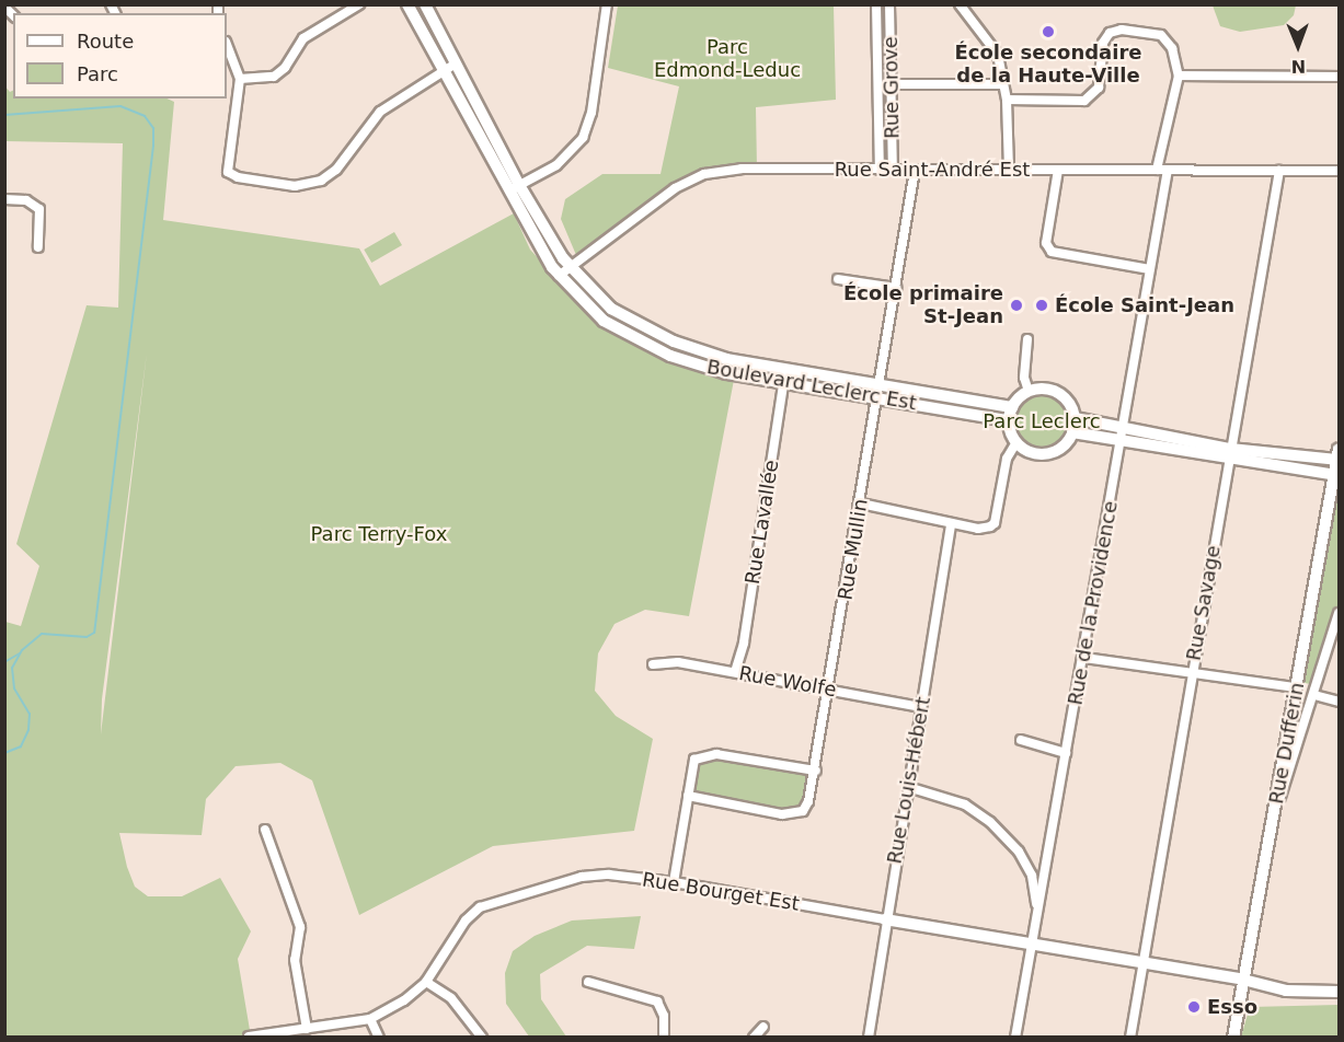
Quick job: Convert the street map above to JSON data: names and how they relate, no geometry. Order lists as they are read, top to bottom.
{
  "streets": {
    "street": [
      "Rue Grove",
      "Rue Saint-André Est",
      "Boulevard Leclerc Est",
      "Rue Lavallée",
      "Rue Mullin",
      "Rue de la Providence",
      "Rue Savage",
      "Rue Wolfe",
      "Rue Dufferin",
      "Rue Louis-Hébert",
      "Rue Bourget Est"
    ]
  },
  "crossings": [
    ["Rue Grove", "Rue Saint-André Est"],
    ["Rue Saint-André Est", "Boulevard Leclerc Est"],
    ["Rue Saint-André Est", "Rue Mullin"],
    ["Rue Saint-André Est", "Rue de la Providence"],
    ["Rue Saint-André Est", "Rue Savage"],
    ["Boulevard Leclerc Est", "Rue Lavallée"],
    ["Boulevard Leclerc Est", "Rue Mullin"],
    ["Rue Lavallée", "Rue Wolfe"],
    ["Rue Mullin", "Rue Wolfe"],
    ["Rue de la Providence", "Rue Bourget Est"],
    ["Rue Savage", "Rue Bourget Est"],
    ["Rue Wolfe", "Rue Louis-Hébert"],
    ["Rue Dufferin", "Rue Bourget Est"],
    ["Rue Louis-Hébert", "Rue Bourget Est"]
  ],
  "parks": ["Parc Edmond-Leduc", "Parc Leclerc", "Parc Terry-Fox"],
  "places": [
    "École secondaire de la Haute-Ville",
    "École primaire St-Jean",
    "École Saint-Jean",
    "Esso"
  ],
  "legend": ["Route", "Parc"],
  "north": "bottom"
}
